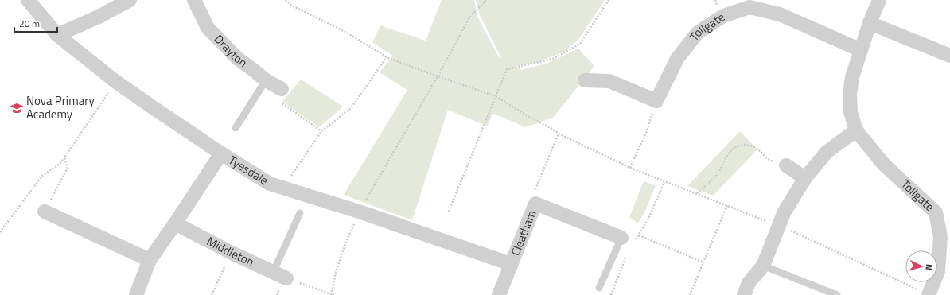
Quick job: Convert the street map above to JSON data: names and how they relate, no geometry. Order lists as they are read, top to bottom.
{
  "streets": {
    "street": [
      "Tollgate",
      "Drayton",
      "Tyesdale",
      "Cleatham",
      "Middleton"
    ]
  },
  "crossings": [
    ["Tyesdale", "Cleatham"]
  ],
  "places": {
    "school or university": ["Nova Primary Academy"]
  },
  "scale_bar": "20 m",
  "north": "right"
}
